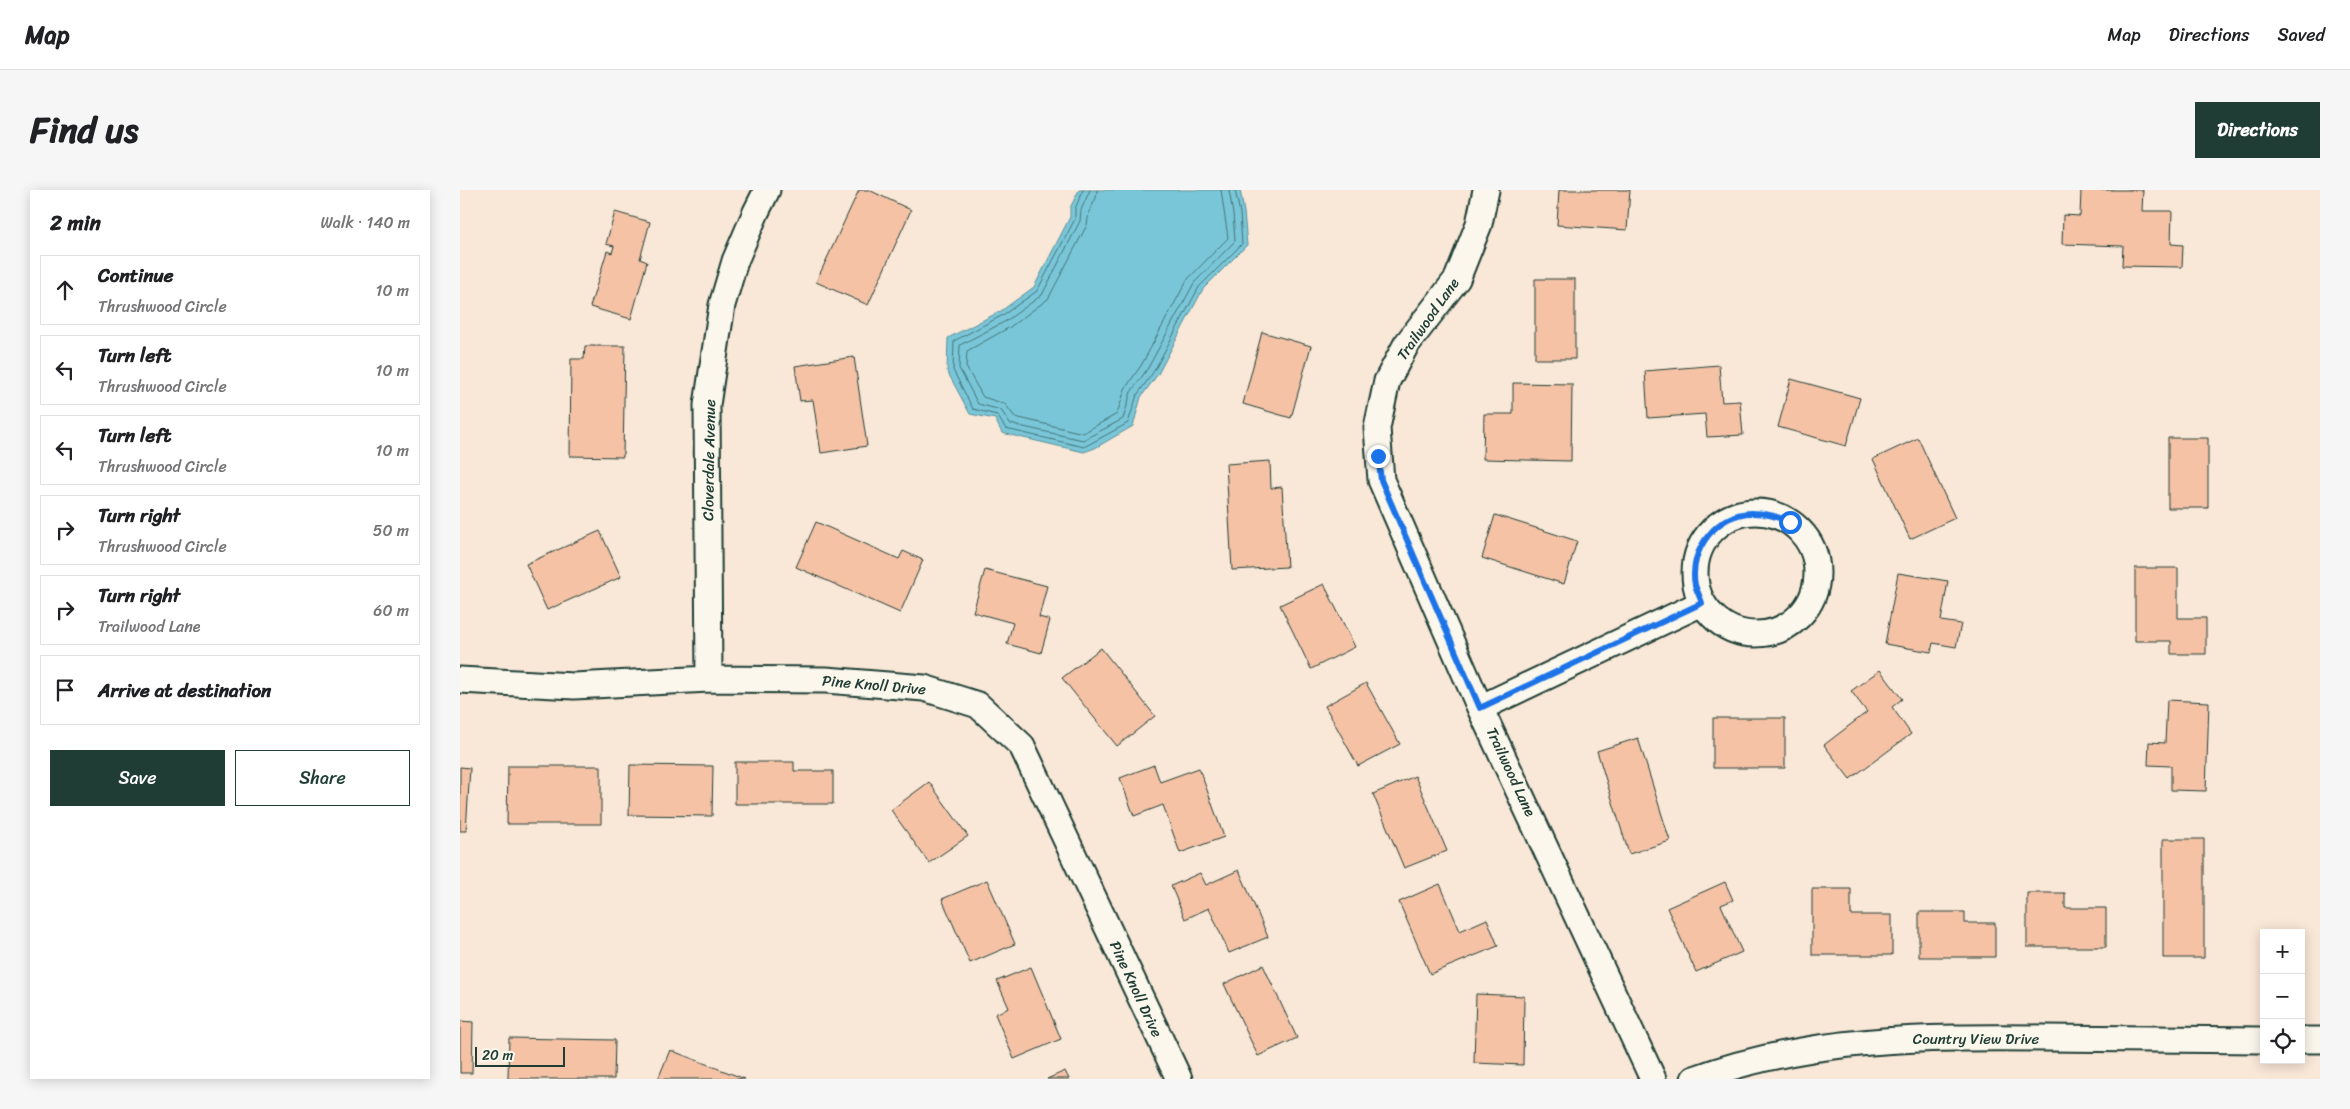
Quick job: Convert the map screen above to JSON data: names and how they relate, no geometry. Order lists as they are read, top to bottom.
{
  "streets": {
    "street": [
      "Trailwood Lane",
      "Cloverdale Avenue",
      "Pine Knoll Drive",
      "Country View Drive"
    ]
  },
  "crossings": [
    ["Cloverdale Avenue", "Pine Knoll Drive"]
  ],
  "scale_bar": "20 m",
  "page": {
    "header": "Map",
    "nav": ["Map", "Directions", "Saved"],
    "title": "Find us",
    "buttons": [
      "Directions",
      ["Save", "Share"]
    ],
    "heading": ["2 min", "Walk · 140 m"],
    "list": [
      ["Continue", "Thrushwood Circle", "10 m"],
      ["Turn left", "Thrushwood Circle", "10 m"],
      ["Turn left", "Thrushwood Circle", "10 m"],
      ["Turn right", "Thrushwood Circle", "50 m"],
      ["Turn right", "Trailwood Lane", "60 m"],
      "Arrive at destination"
    ],
    "map_buttons": ["+", "−"],
    "scale": "20 m"
  }
}
